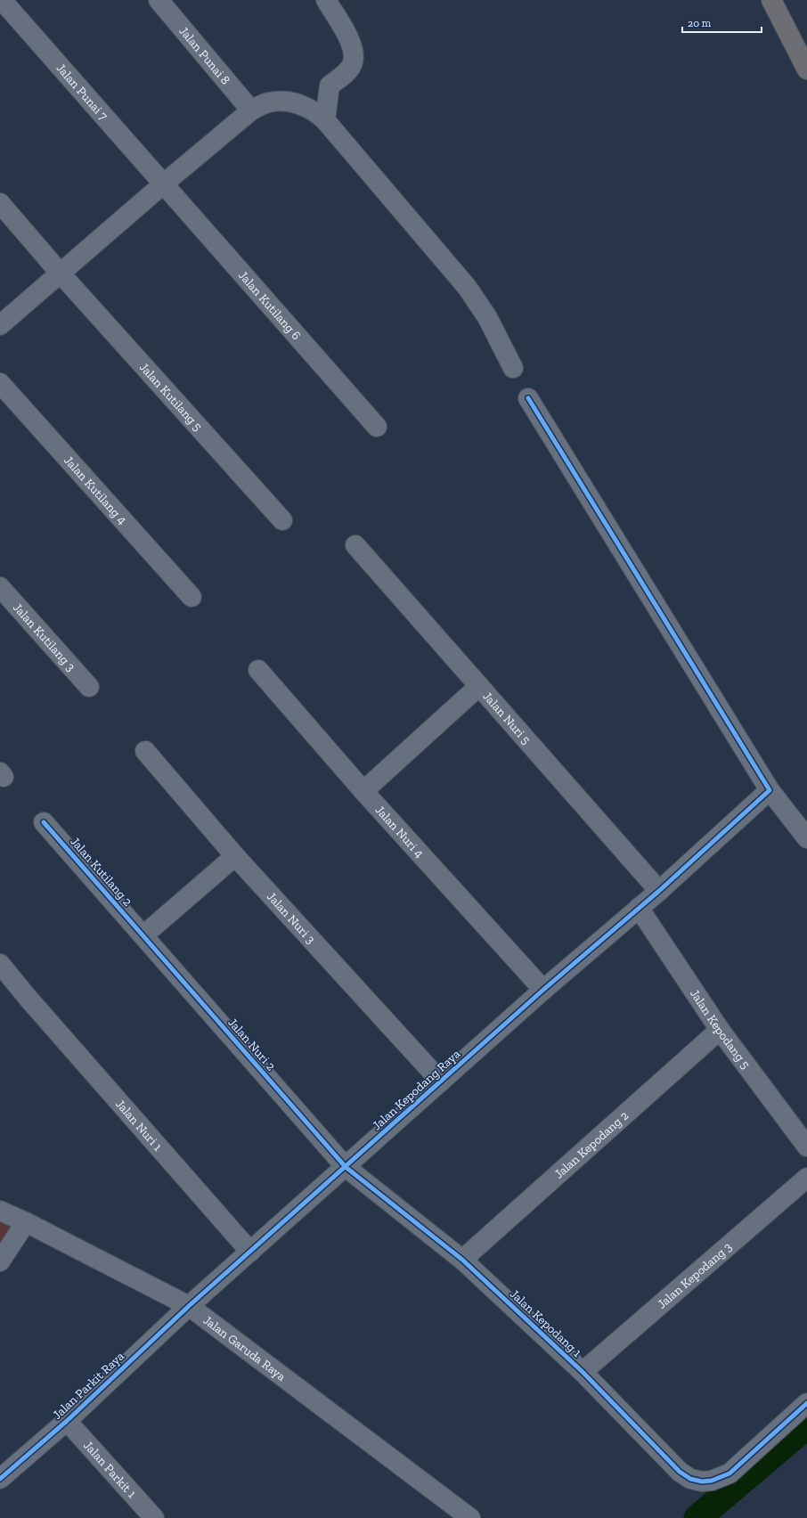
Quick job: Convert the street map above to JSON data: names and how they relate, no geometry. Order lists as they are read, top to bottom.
{
  "streets": {
    "street": [
      "Jalan Punai 8",
      "Jalan Punai 7",
      "Jalan Kutilang 6",
      "Jalan Kutilang 5",
      "Jalan Kutilang 4",
      "Jalan Kutilang 3",
      "Jalan Nuri 5",
      "Jalan Nuri 4",
      "Jalan Kutilang 2",
      "Jalan Nuri 3",
      "Jalan Kepodang 5",
      "Jalan Nuri 2",
      "Jalan Kepodang Raya",
      "Jalan Nuri 1",
      "Jalan Kepodang 2",
      "Jalan Kepodang 3",
      "Jalan Kepodang 1",
      "Jalan Garuda Raya",
      "Jalan Parkit Raya",
      "Jalan Parkit 1"
    ]
  },
  "crossings": [
    ["Jalan Punai 7", "Jalan Kutilang 6"],
    ["Jalan Nuri 5", "Jalan Kepodang Raya"],
    ["Jalan Nuri 4", "Jalan Kepodang Raya"],
    ["Jalan Kutilang 2", "Jalan Nuri 2"],
    ["Jalan Nuri 3", "Jalan Kepodang Raya"],
    ["Jalan Kepodang 5", "Jalan Kepodang Raya"],
    ["Jalan Kepodang 5", "Jalan Kepodang 2"],
    ["Jalan Nuri 2", "Jalan Kepodang Raya"],
    ["Jalan Nuri 2", "Jalan Kepodang 1"],
    ["Jalan Kepodang Raya", "Jalan Nuri 1"],
    ["Jalan Kepodang Raya", "Jalan Kepodang 1"],
    ["Jalan Kepodang Raya", "Jalan Garuda Raya"],
    ["Jalan Kepodang Raya", "Jalan Parkit Raya"],
    ["Jalan Kepodang 2", "Jalan Kepodang 1"],
    ["Jalan Kepodang 3", "Jalan Kepodang 1"],
    ["Jalan Garuda Raya", "Jalan Parkit Raya"],
    ["Jalan Parkit Raya", "Jalan Parkit 1"]
  ],
  "scale_bar": "20 m"
}
